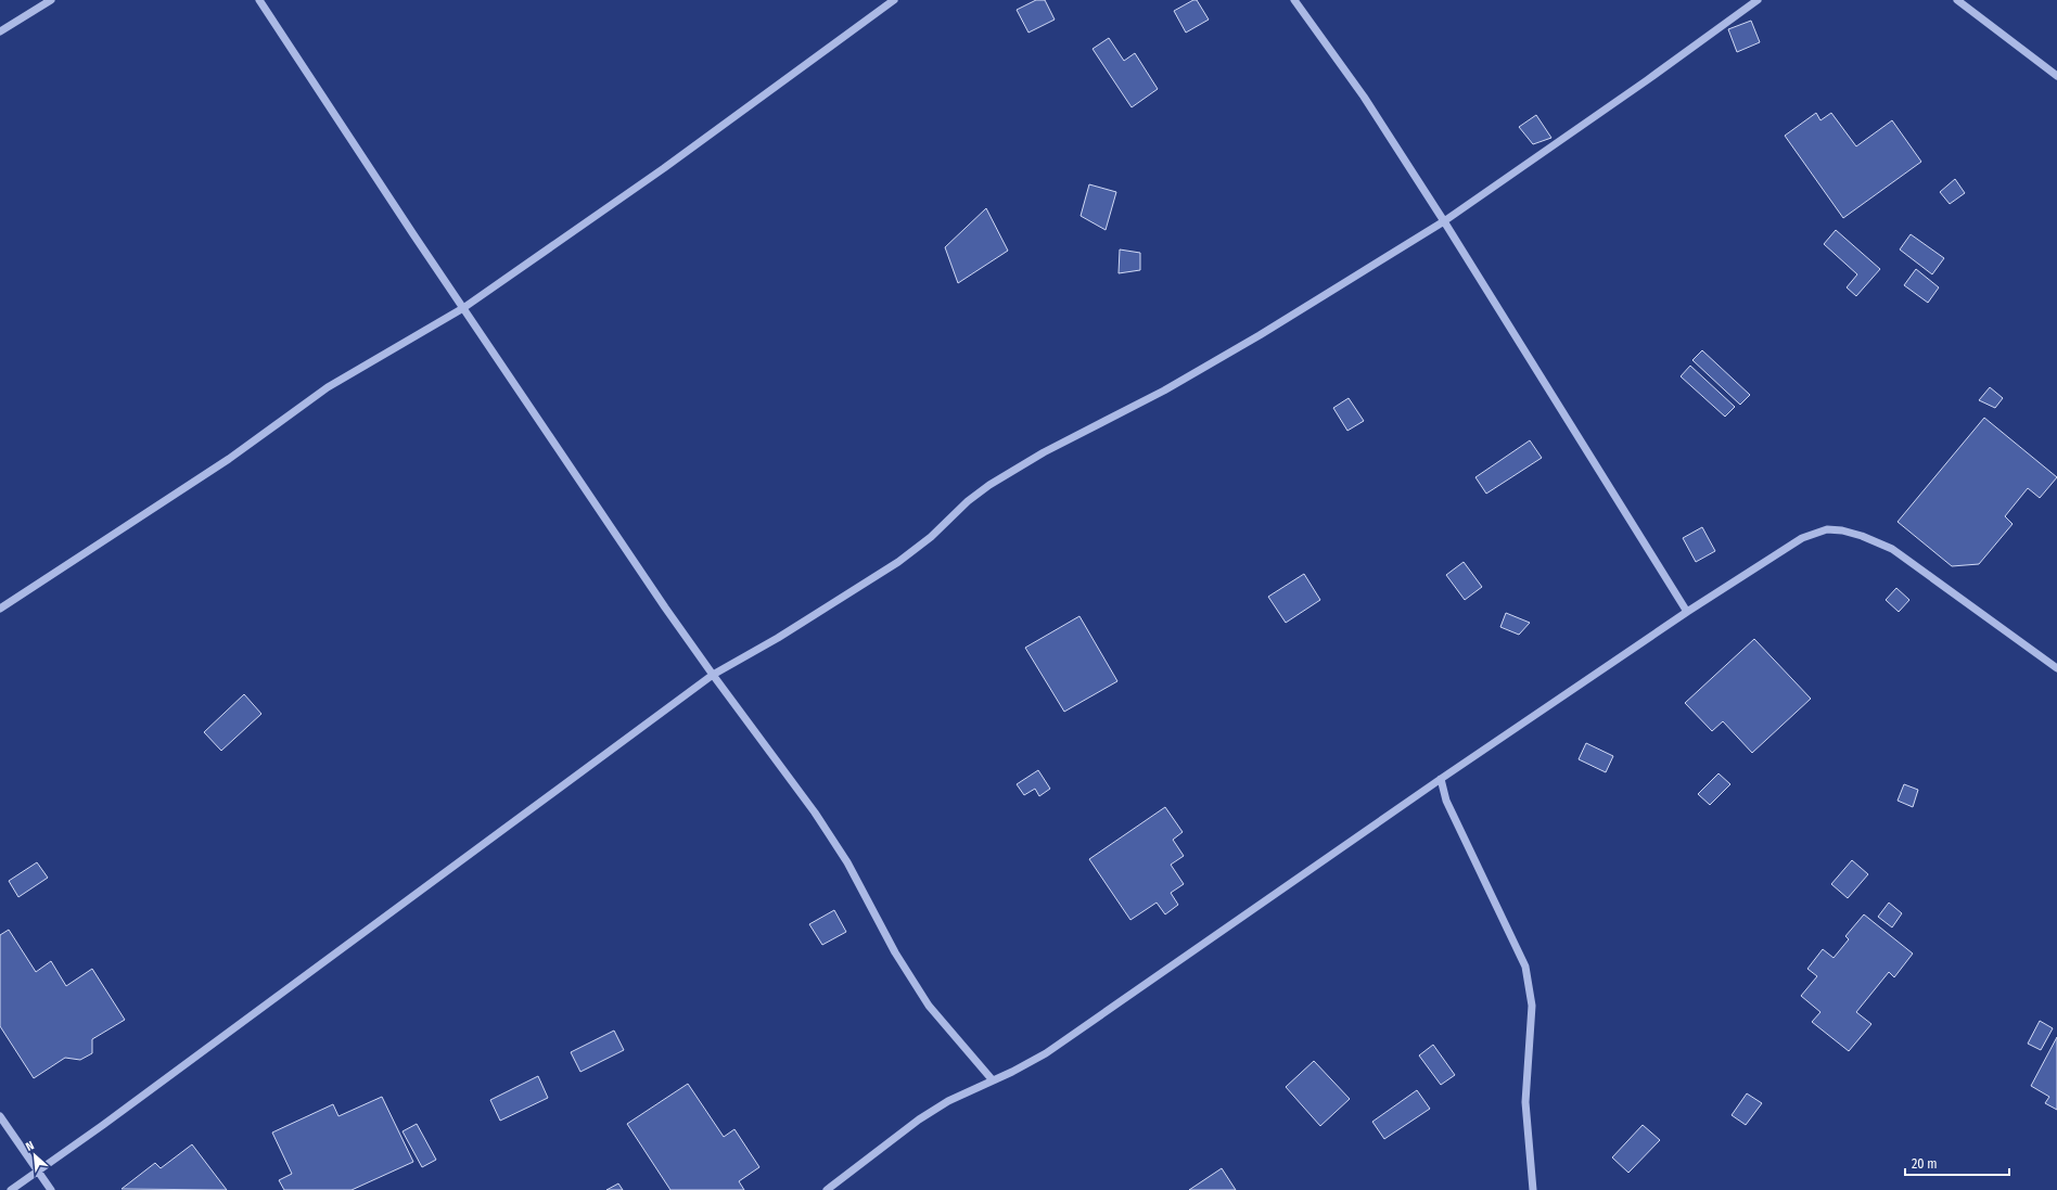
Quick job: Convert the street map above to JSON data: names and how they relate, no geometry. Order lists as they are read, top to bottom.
{
  "scale_bar": "20 m",
  "north": "top left"
}
